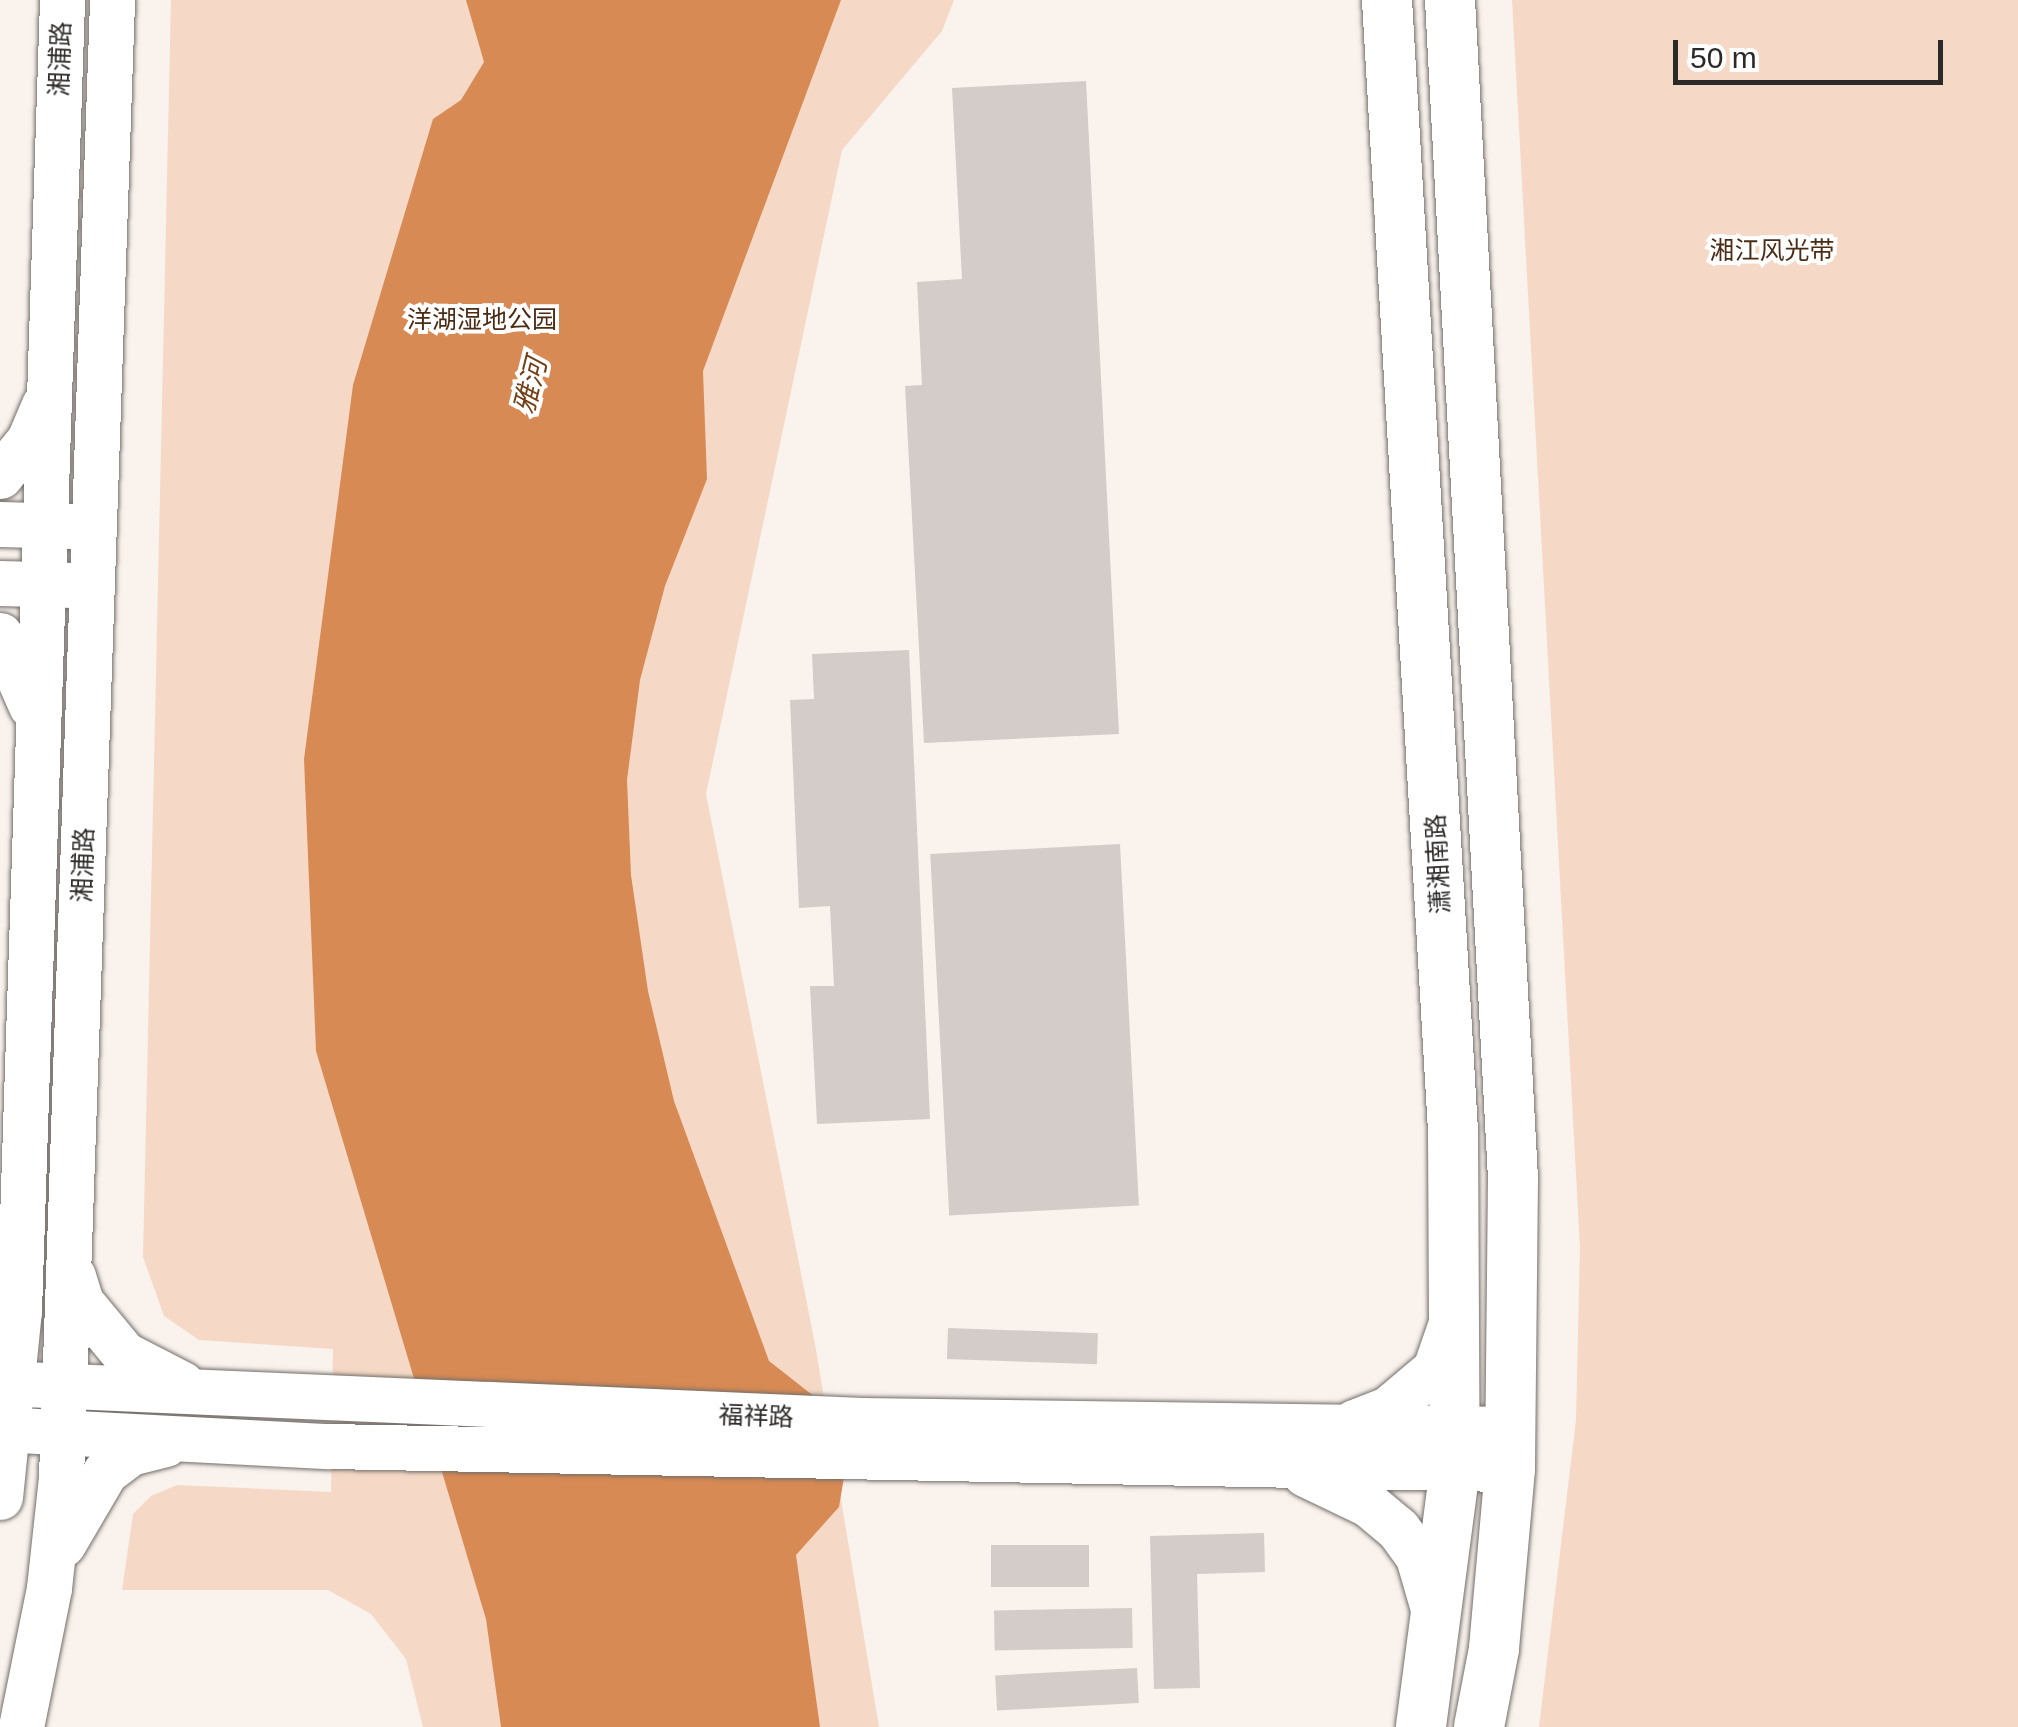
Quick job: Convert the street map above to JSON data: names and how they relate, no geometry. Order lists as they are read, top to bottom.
{
  "streets": {
    "main road": ["湘浦路", "潇湘南路", "福祥路"]
  },
  "crossings": [
    ["湘浦路", "福祥路"],
    ["潇湘南路", "福祥路"]
  ],
  "water": ["雅河"],
  "parks": ["湘江风光带", "洋湖湿地公园"],
  "scale_bar": "50 m"
}
